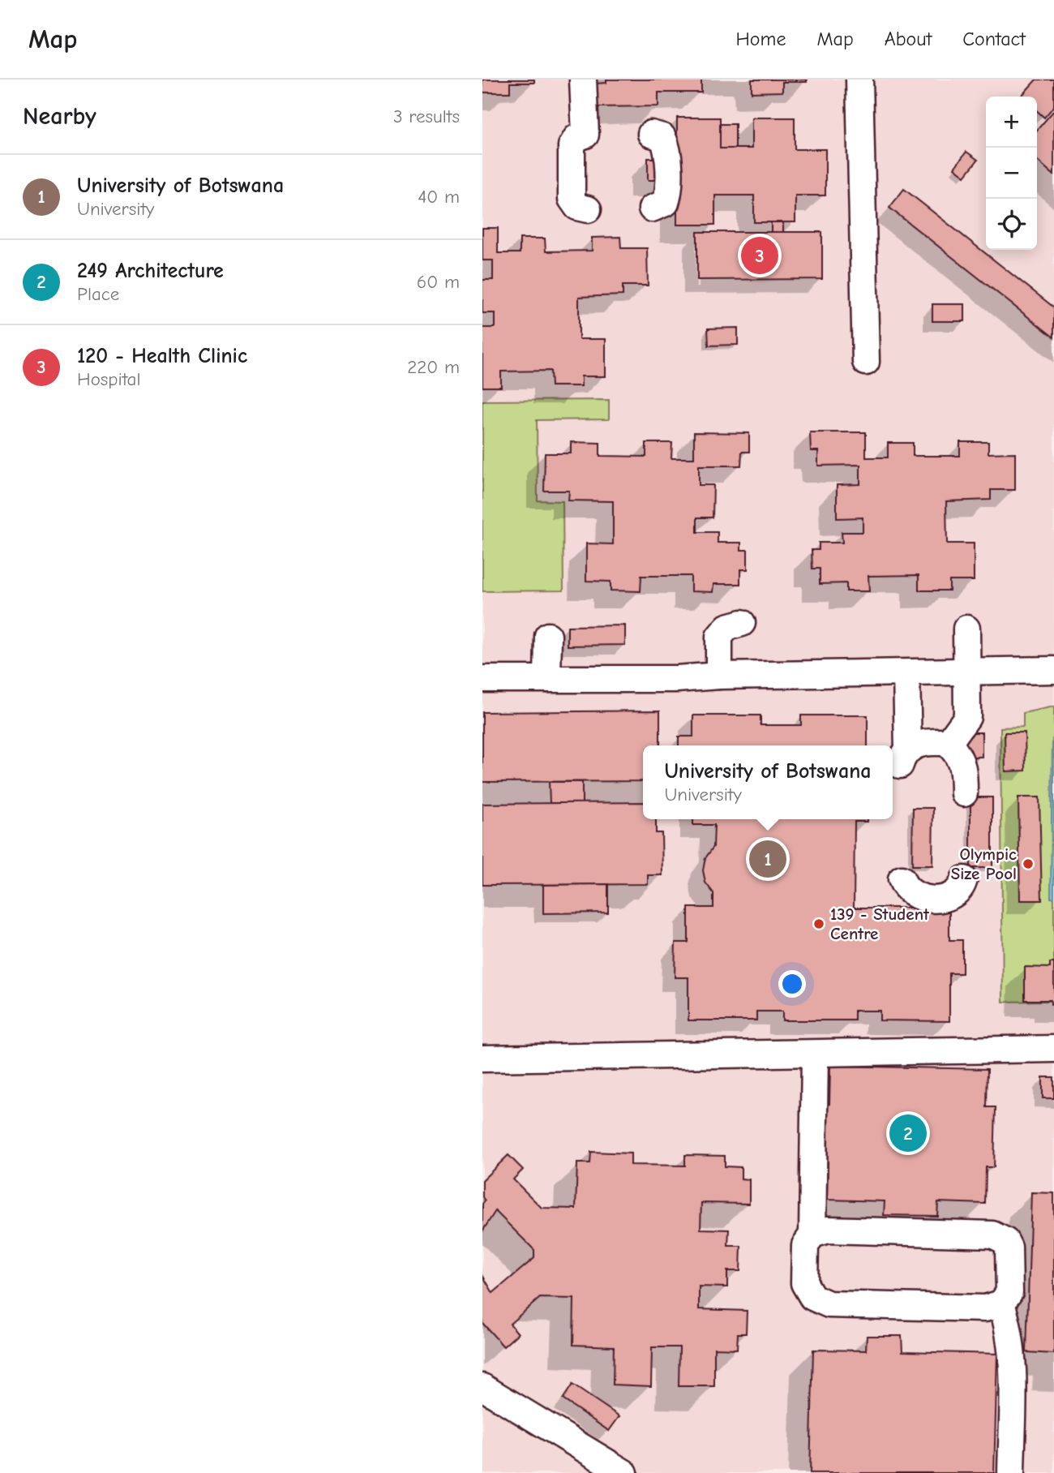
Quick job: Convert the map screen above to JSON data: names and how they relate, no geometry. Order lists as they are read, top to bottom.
{
  "places": ["Olympic Size Pool", "139 - Student Centre"],
  "page": {
    "header": "Map",
    "nav": [
      "Home",
      "Map",
      "About",
      "Contact"
    ],
    "heading": ["Nearby", "3 results"],
    "map_buttons": ["+", "−"],
    "list": [
      {
        "mark": "1",
        "name": "University of Botswana",
        "note": "University",
        "value": "40 m"
      },
      {
        "mark": "2",
        "name": "249 Architecture",
        "note": "Place",
        "value": "60 m"
      },
      {
        "mark": "3",
        "name": "120 - Health Clinic",
        "note": "Hospital",
        "value": "220 m"
      }
    ],
    "pins": ["3", "1", "2"],
    "popup": ["University of Botswana", "University"]
  }
}
